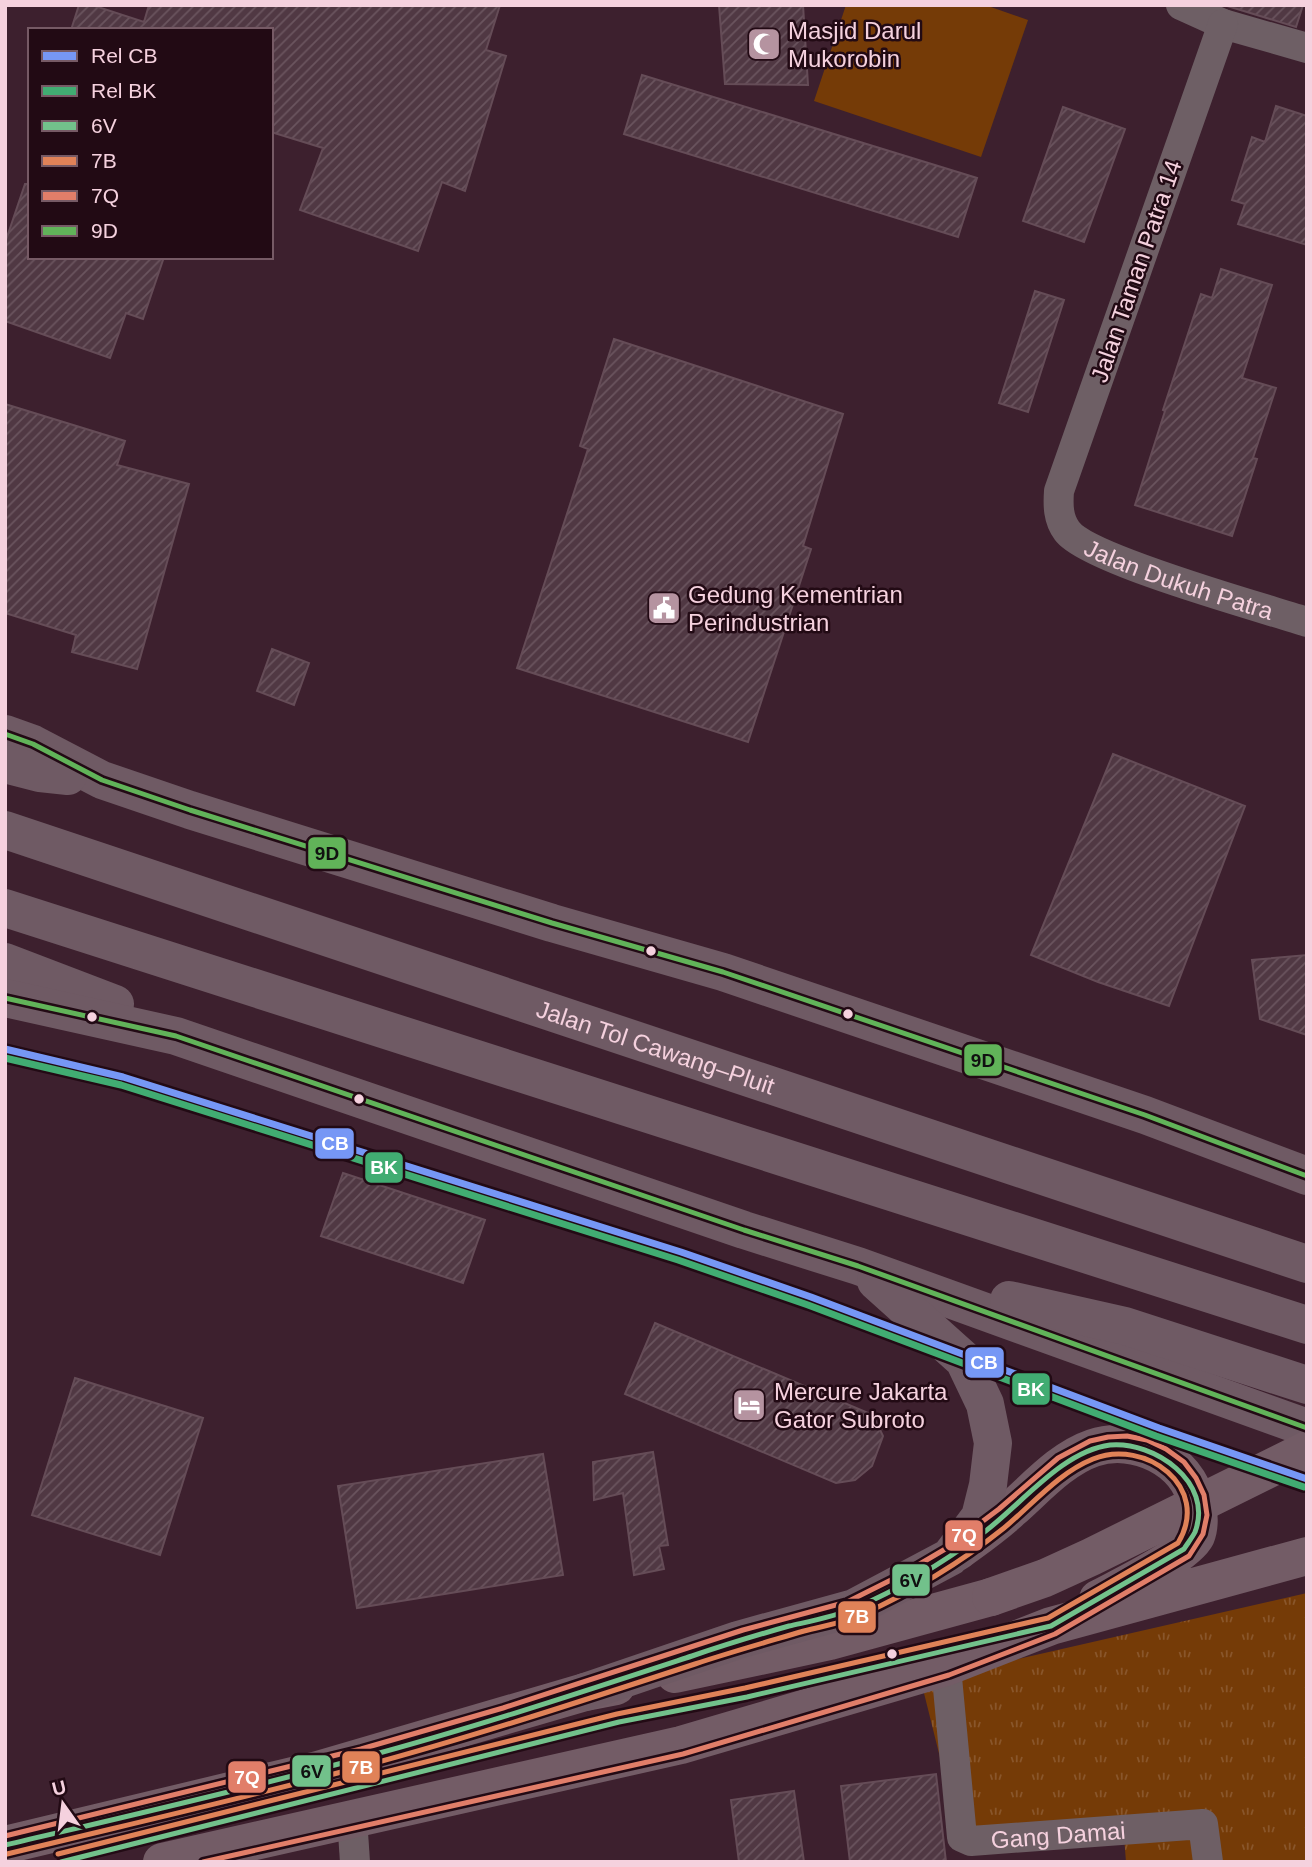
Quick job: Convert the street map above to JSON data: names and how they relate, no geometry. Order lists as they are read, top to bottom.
{
  "streets": {
    "highway": ["Jalan Tol Cawang–Pluit"],
    "street": ["Jalan Taman Patra 14", "Jalan Dukuh Patra", "Gang Damai"]
  },
  "crossings": [
    ["Jalan Taman Patra 14", "Jalan Dukuh Patra"]
  ],
  "places": {
    "mosque": ["Masjid Darul Mukorobin"],
    "public building": ["Gedung Kementrian Perindustrian"],
    "hotel": ["Mercure Jakarta Gator Subroto"]
  },
  "lines": [
    "transit line 9D",
    "rail line CB",
    "rail line BK",
    "transit line 7Q",
    "transit line 6V",
    "transit line 7B"
  ],
  "legend": [
    "Rel CB",
    "Rel BK",
    "6V",
    "7B",
    "7Q",
    "9D"
  ],
  "north": "top"
}
